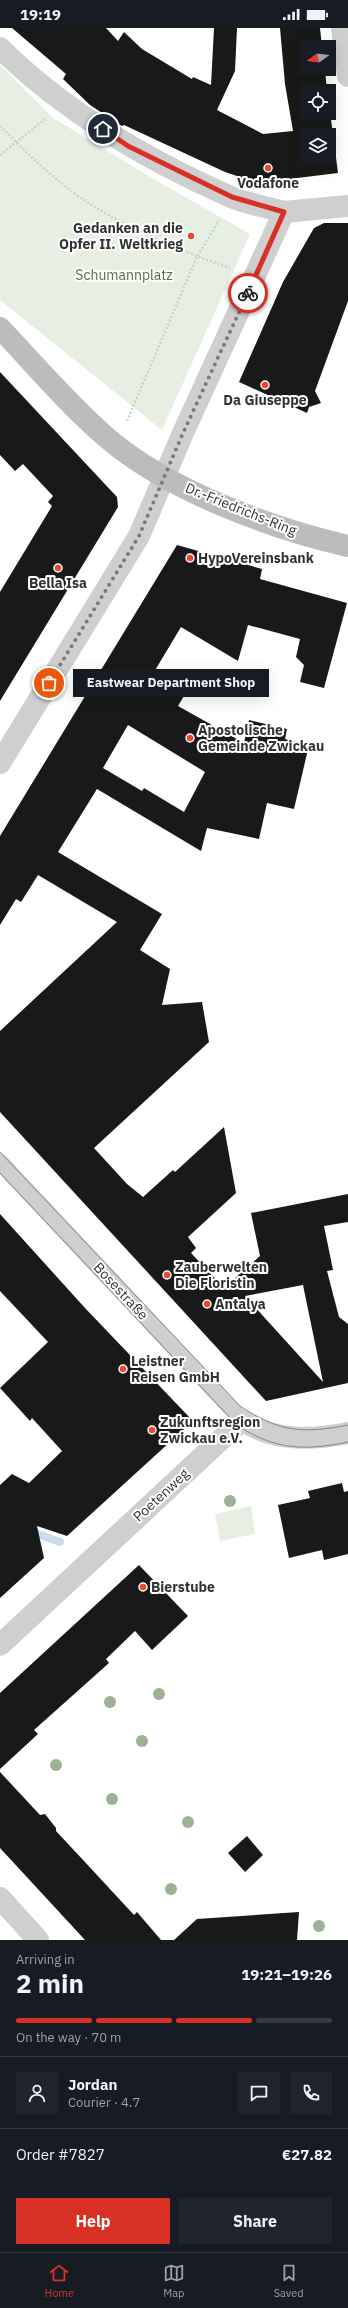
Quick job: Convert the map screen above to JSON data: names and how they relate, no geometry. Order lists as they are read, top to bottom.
{
  "streets": {
    "main road": ["Dr.-Friedrichs-Ring"],
    "street": ["Poetenweg"],
    "lane": ["Bosestraße"]
  },
  "crossings": [
    ["Bosestraße", "Poetenweg"]
  ],
  "parks": ["Schumannplatz"],
  "places": [
    "Vodafone",
    "Gedanken an die Opfer II. Weltkrieg",
    "Da Giuseppe",
    "HypoVereinsbank",
    "Bella Isa",
    "Eastwear Department Shop",
    "Apostolische Gemeinde Zwickau",
    "Zauberwelten Die Floristin",
    "Antalya",
    "Leistner Reisen GmbH",
    "Zukunftsregion Zwickau e.V.",
    "Bierstube"
  ],
  "north": "left",
  "page": {
    "status": "19:19",
    "bubble": "Eastwear Department Shop",
    "heading": ["2 min", "Arriving in", "19:21–19:26"],
    "panel": [
      "Jordan",
      "Courier · 4.7",
      "Order #7827",
      "€27.82"
    ],
    "bar": "On the way · 70 m",
    "buttons": ["Help", "Share"],
    "tabs": ["Home", "Map", "Saved"]
  }
}
